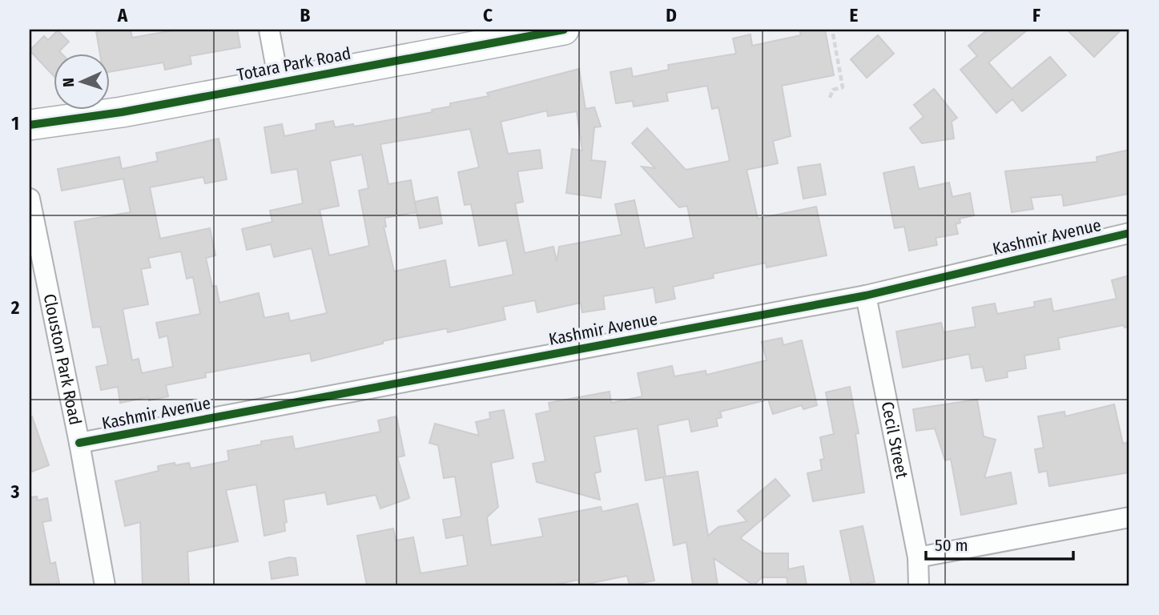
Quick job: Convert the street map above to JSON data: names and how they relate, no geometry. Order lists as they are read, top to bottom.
{
  "streets": {
    "street": [
      "Totara Park Road",
      "Kashmir Avenue",
      "Clouston Park Road",
      "Cecil Street"
    ]
  },
  "crossings": [
    ["Kashmir Avenue", "Clouston Park Road"],
    ["Kashmir Avenue", "Cecil Street"]
  ],
  "scale_bar": "50 m",
  "north": "left",
  "grid": {
    "columns": [
      "A",
      "B",
      "C",
      "D",
      "E",
      "F"
    ],
    "rows": ["1", "2", "3"]
  }
}
